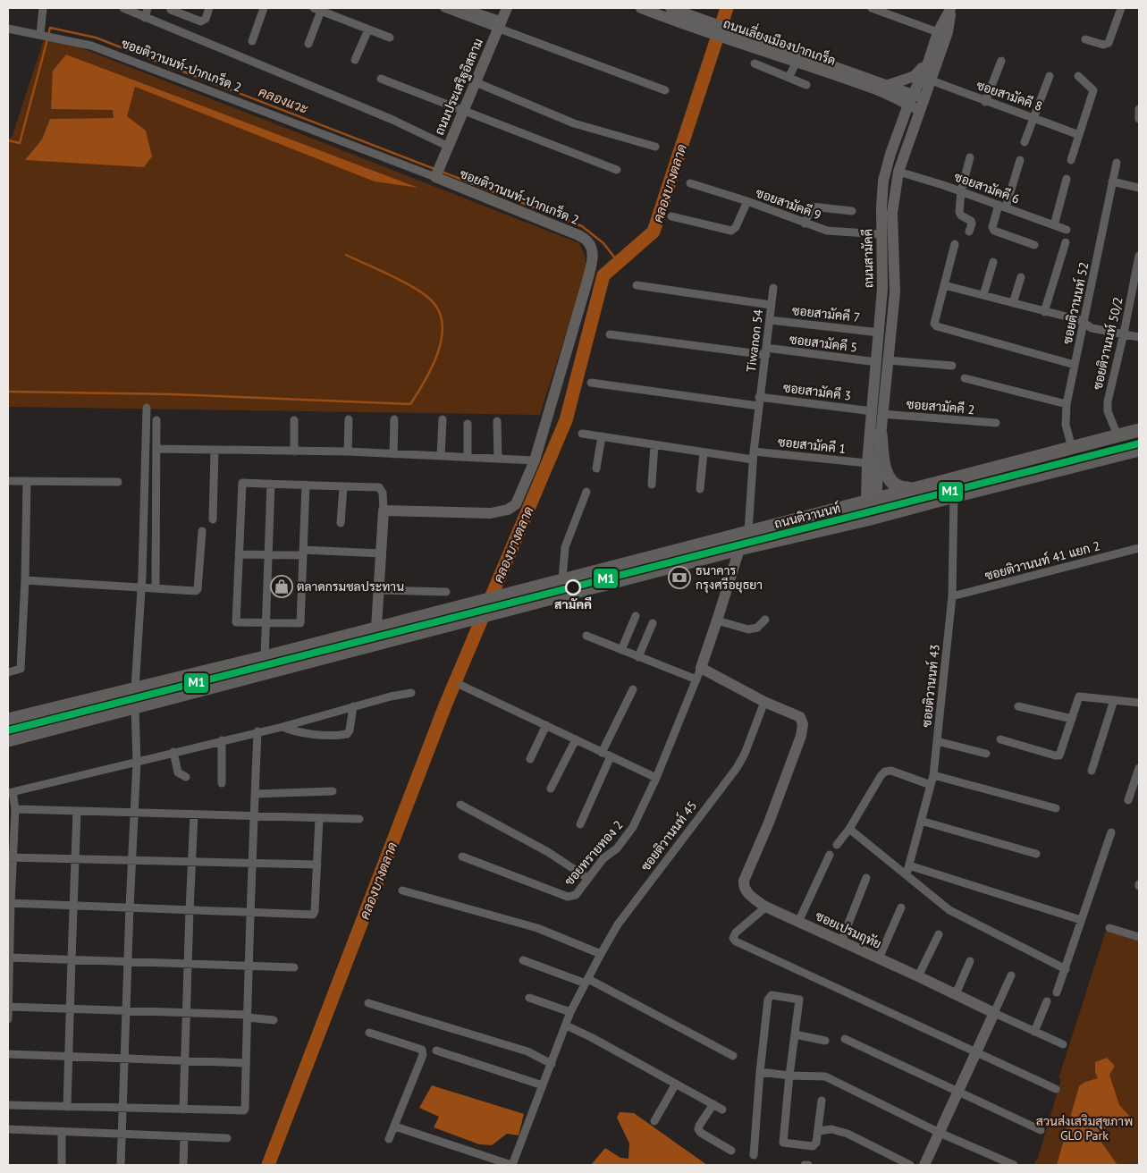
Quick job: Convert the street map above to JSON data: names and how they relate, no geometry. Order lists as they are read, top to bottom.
{
  "streets": {
    "main road": ["ถนนติวานนท์"],
    "street": [
      "ถนนเลี่ยงเมืองปากเกร็ด",
      "ซอยติวานนท์-ปากเกร็ด 2",
      "ถนนประเสริฐอิสลาม",
      "ซอยสามัคคี 8",
      "ซอยสามัคคี 6",
      "ซอยสามัคคี 9",
      "ถนนสามัคคี",
      "ซอยติวานนท์ 52",
      "ซอยสามัคคี 7",
      "Tiwanon 54",
      "ซอยสามัคคี 5",
      "ซอยติวานนท์ 50/2",
      "ซอยสามัคคี 3",
      "ซอยสามัคคี 2",
      "ซอยสามัคคี 1",
      "ซอยติวานนท์ 41 แยก 2",
      "ซอยติวานนท์ 43",
      "ซอยติวานนท์ 45",
      "ซอยทรายทอง 2",
      "ซอยเปรมฤทัย"
    ]
  },
  "crossings": [
    ["ถนนเลี่ยงเมืองปากเกร็ด", "ถนนสามัคคี"],
    ["ซอยติวานนท์-ปากเกร็ด 2", "ถนนประเสริฐอิสลาม"],
    ["ซอยสามัคคี 8", "ถนนสามัคคี"],
    ["ซอยสามัคคี 6", "ถนนสามัคคี"],
    ["ซอยสามัคคี 9", "ถนนสามัคคี"],
    ["ถนนสามัคคี", "ซอยสามัคคี 7"],
    ["ถนนสามัคคี", "ซอยสามัคคี 5"],
    ["ถนนสามัคคี", "ซอยสามัคคี 3"],
    ["ถนนสามัคคี", "ซอยสามัคคี 2"],
    ["ถนนสามัคคี", "ซอยสามัคคี 1"],
    ["ถนนสามัคคี", "ถนนติวานนท์"],
    ["ซอยติวานนท์ 52", "ถนนติวานนท์"],
    ["ซอยสามัคคี 7", "Tiwanon 54"],
    ["Tiwanon 54", "ซอยสามัคคี 5"],
    ["Tiwanon 54", "ซอยสามัคคี 3"],
    ["Tiwanon 54", "ซอยสามัคคี 1"],
    ["Tiwanon 54", "ถนนติวานนท์"],
    ["ซอยติวานนท์ 50/2", "ถนนติวานนท์"],
    ["ซอยสามัคคี 3", "ซอยสามัคคี 2"],
    ["ถนนติวานนท์", "ซอยติวานนท์ 43"],
    ["ซอยติวานนท์ 41 แยก 2", "ซอยติวานนท์ 43"],
    ["ซอยติวานนท์ 45", "ซอยเปรมฤทัย"]
  ],
  "water": ["คลองแวะ", "คลองบางตลาด"],
  "parks": ["สวนส่งเสริมสุขภาพ GLO Park"],
  "places": {
    "bank": ["ธนาคาร กรุงศรีอยุธยา"],
    "shop": ["ตลาดกรมชลประทาน"],
    "other": ["สามัคคี"]
  },
  "lines": ["transit line M1"]
}
